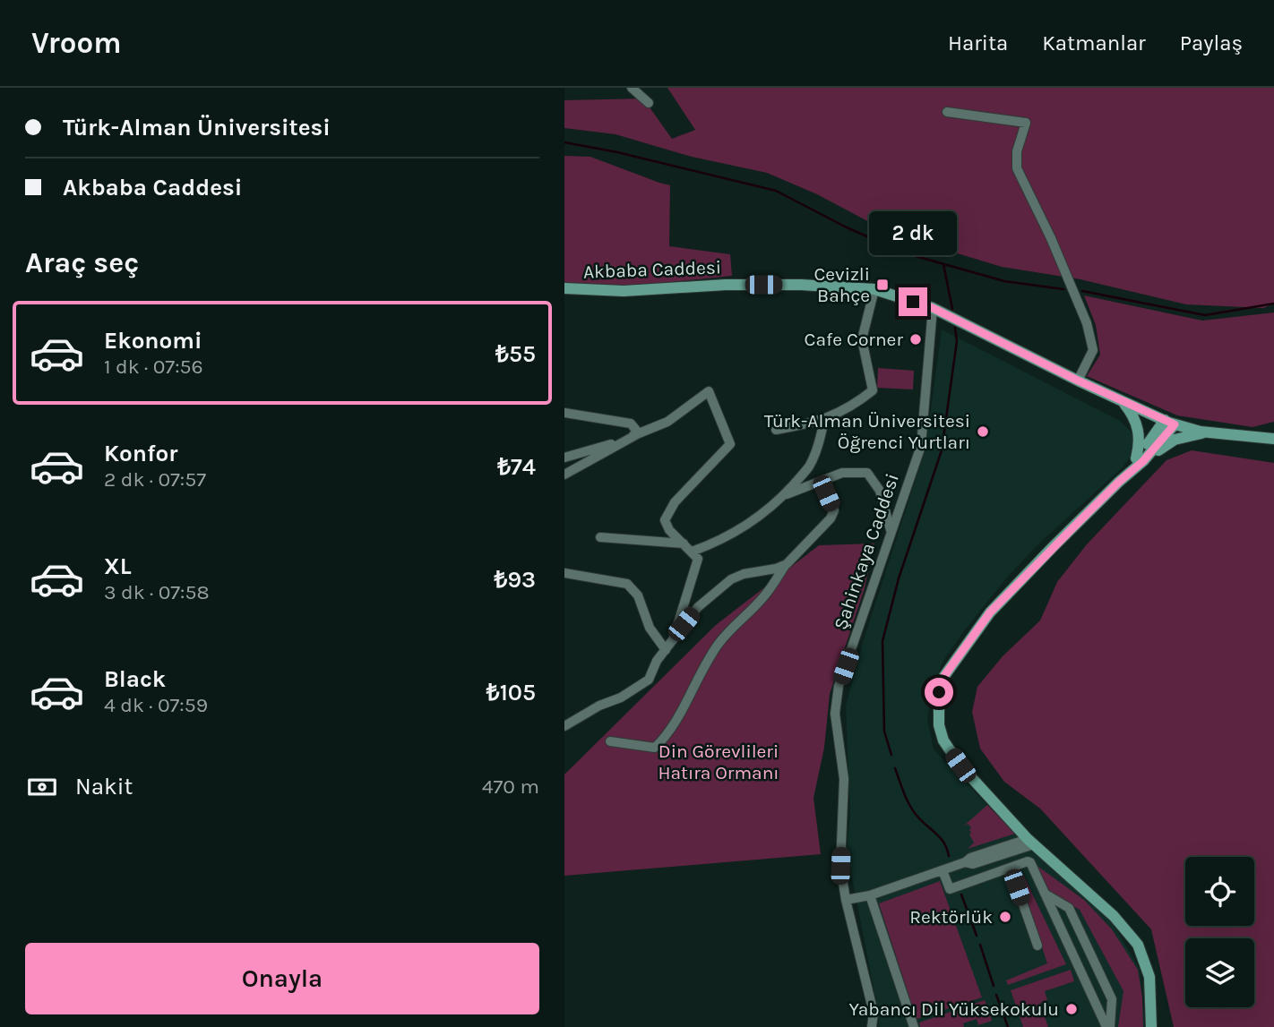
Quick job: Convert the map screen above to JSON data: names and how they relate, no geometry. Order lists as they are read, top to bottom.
{
  "streets": {
    "main road": ["Akbaba Caddesi"],
    "street": ["Şahinkaya Caddesi"]
  },
  "crossings": [
    ["Akbaba Caddesi", "Şahinkaya Caddesi"]
  ],
  "parks": ["Din Görevlileri Hatıra Ormanı"],
  "places": {
    "transit": ["Cevizli Bahçe"],
    "other": [
      "Cafe Corner",
      "Türk-Alman Üniversitesi Öğrenci Yurtları",
      "Rektörlük",
      "Yabancı Dil Yüksekokulu"
    ]
  },
  "page": {
    "header": "Vroom",
    "nav": ["Harita", "Katmanlar", "Paylaş"],
    "banner": ["Türk-Alman Üniversitesi", "Akbaba Caddesi"],
    "bubble": "2 dk",
    "heading": "Araç seç",
    "list": [
      {
        "name": "Ekonomi",
        "note": "1 dk · 07:56",
        "value": "₺55"
      },
      {
        "name": "Konfor",
        "note": "2 dk · 07:57",
        "value": "₺74"
      },
      {
        "name": "XL",
        "note": "3 dk · 07:58",
        "value": "₺93"
      },
      {
        "name": "Black",
        "note": "4 dk · 07:59",
        "value": "₺105"
      }
    ],
    "pay": ["Nakit", "470 m"],
    "buttons": "Onayla"
  }
}
